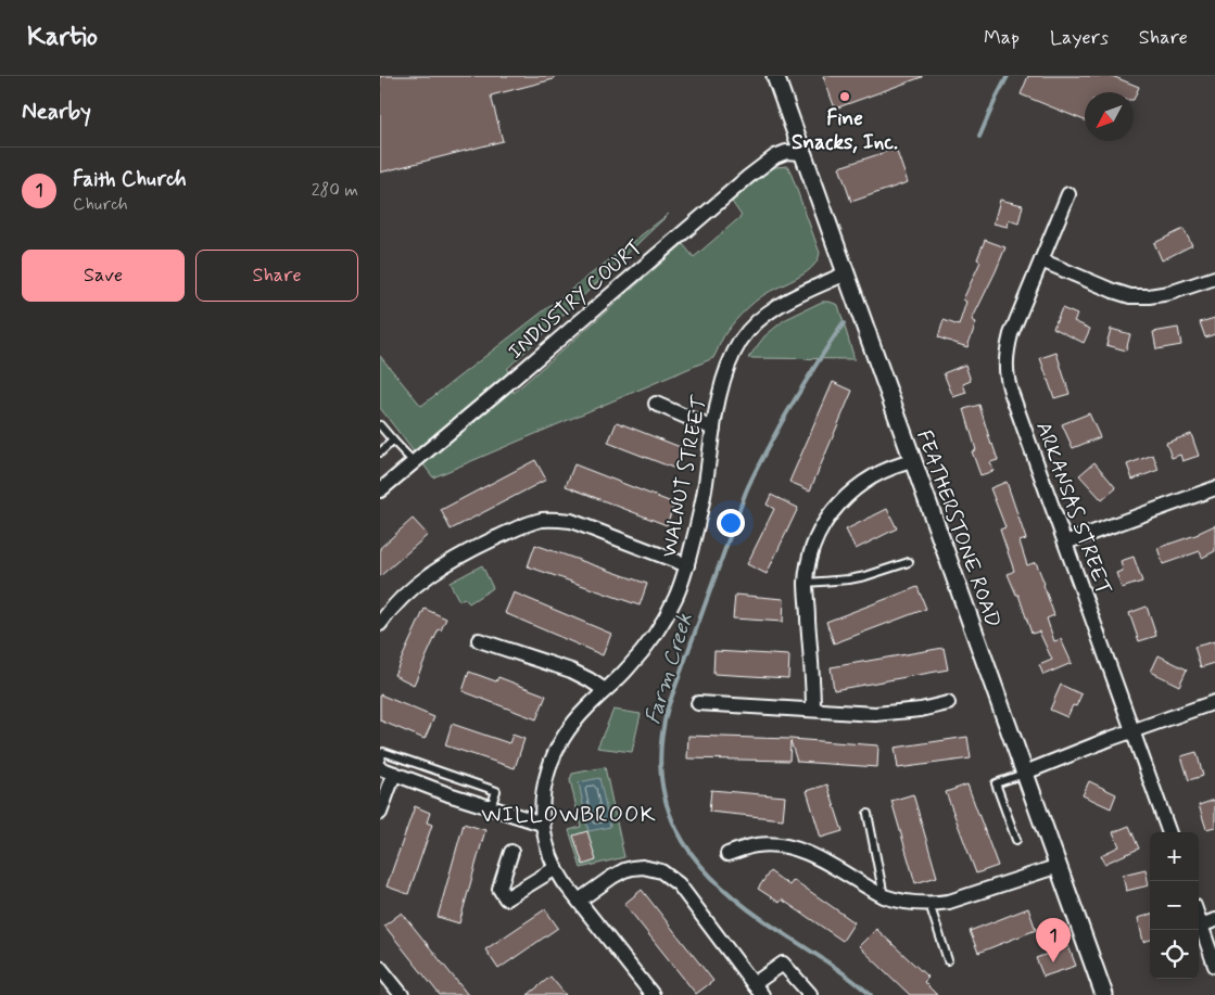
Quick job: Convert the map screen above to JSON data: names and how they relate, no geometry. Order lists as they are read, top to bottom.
{
  "streets": {
    "street": [
      "INDUSTRY COURT",
      "WALNUT STREET",
      "ARKANSAS STREET",
      "FEATHERSTONE ROAD"
    ]
  },
  "crossings": [
    ["INDUSTRY COURT", "FEATHERSTONE ROAD"],
    ["WALNUT STREET", "FEATHERSTONE ROAD"]
  ],
  "districts": ["WILLOWBROOK"],
  "water": ["Farm Creek"],
  "places": ["Fine Snacks, Inc."],
  "north": "bottom left",
  "page": {
    "header": "Kartio",
    "nav": ["Map", "Layers", "Share"],
    "heading": "Nearby",
    "list": [
      {
        "mark": "1",
        "name": "Faith Church",
        "note": "Church",
        "value": "280 m"
      }
    ],
    "buttons": ["Save", "Share"],
    "map_buttons": ["+", "−"],
    "pins": "1"
  }
}
